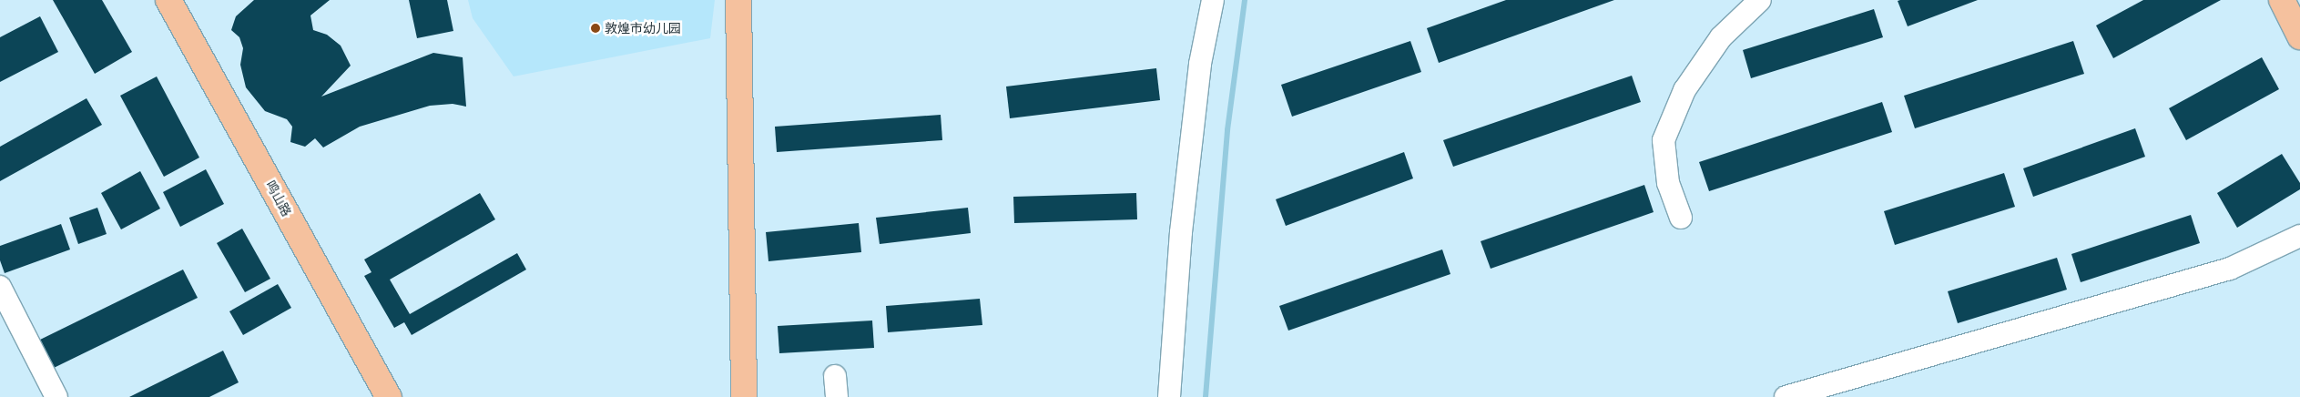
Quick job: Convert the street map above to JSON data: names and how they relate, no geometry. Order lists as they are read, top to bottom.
{
  "streets": {
    "main road": ["鸣山路"]
  },
  "places": ["敦煌市幼儿园"]
}
